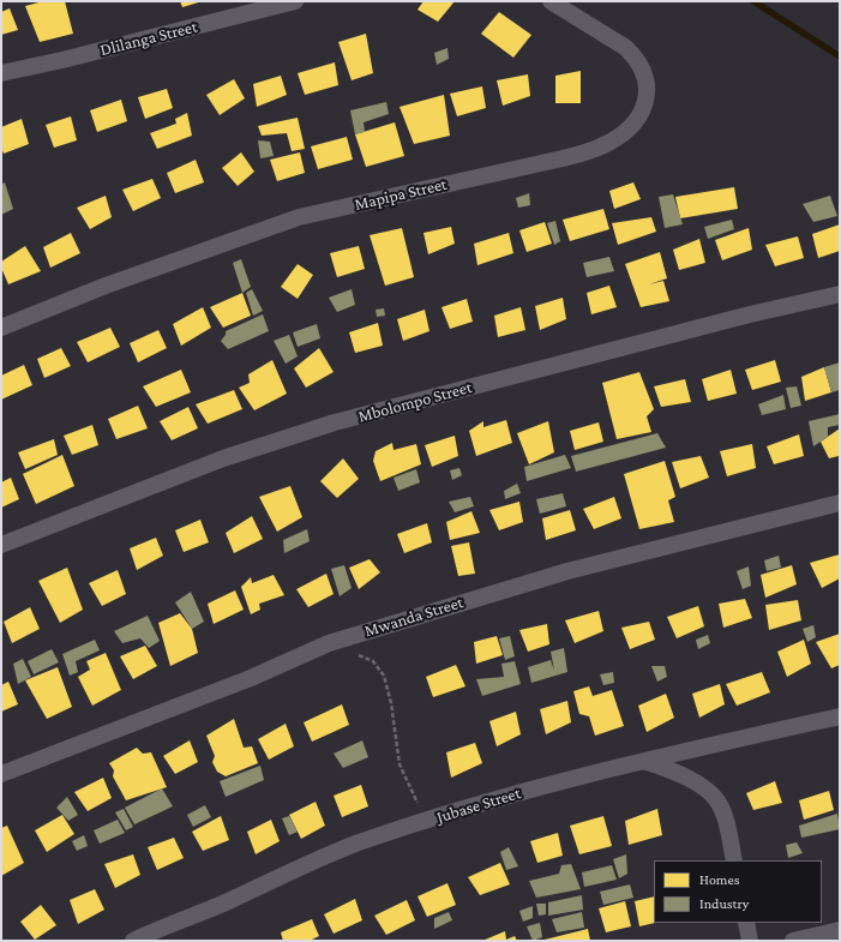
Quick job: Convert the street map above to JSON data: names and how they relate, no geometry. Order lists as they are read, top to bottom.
{
  "streets": {
    "street": [
      "Dlilanga Street",
      "Mapipa Street",
      "Mbolompo Street",
      "Mwanda Street",
      "Jubase Street"
    ]
  },
  "legend": ["Homes", "Industry"]
}
